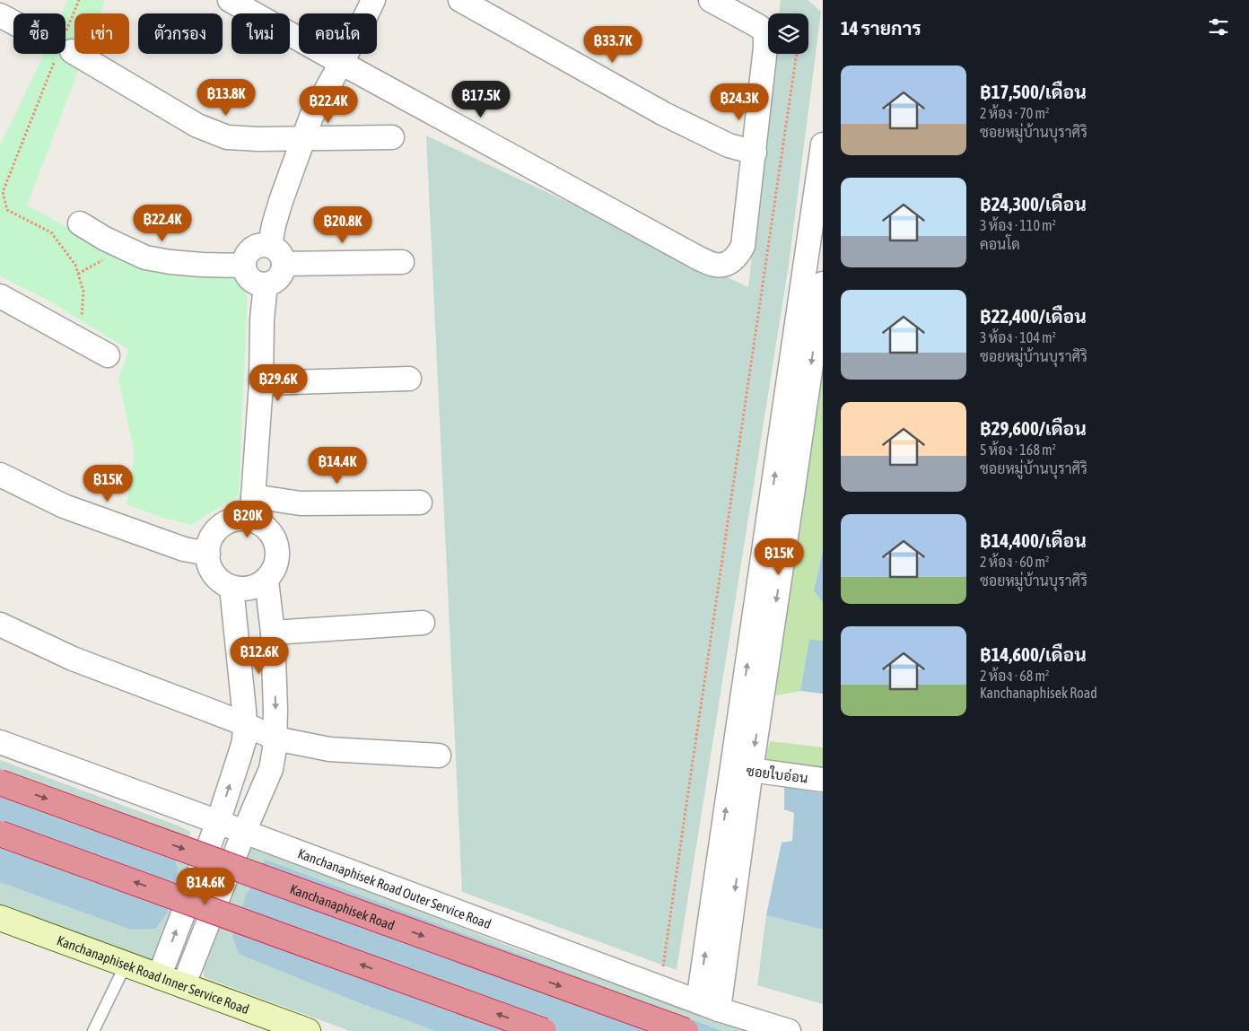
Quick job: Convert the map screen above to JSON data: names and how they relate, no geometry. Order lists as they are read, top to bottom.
{
  "streets": {
    "highway": ["Kanchanaphisek Road"],
    "main road": ["Kanchanaphisek Road Inner Service Road"],
    "street": ["ซอยใบอ่อน", "Kanchanaphisek Road Outer Service Road"]
  },
  "page": {
    "heading": "14 รายการ",
    "chip": [
      "ซื้อ",
      "เช่า",
      "ตัวกรอง",
      "ใหม่",
      "คอนโด"
    ],
    "price": [
      "฿33.7K",
      "฿13.8K",
      "฿17.5K",
      "฿24.3K",
      "฿22.4K",
      "฿22.4K",
      "฿20.8K",
      "฿29.6K",
      "฿14.4K",
      "฿15K",
      "฿20K",
      "฿15K",
      "฿12.6K",
      "฿14.6K"
    ],
    "list": [
      {
        "name": "฿17,500/เดือน",
        "note": "2 ห้อง · 70 m² · ซอยหมู่บ้านบุราศิริ"
      },
      {
        "name": "฿24,300/เดือน",
        "note": "3 ห้อง · 110 m² · คอนโด"
      },
      {
        "name": "฿22,400/เดือน",
        "note": "3 ห้อง · 104 m² · ซอยหมู่บ้านบุราศิริ"
      },
      {
        "name": "฿29,600/เดือน",
        "note": "5 ห้อง · 168 m² · ซอยหมู่บ้านบุราศิริ"
      },
      {
        "name": "฿14,400/เดือน",
        "note": "2 ห้อง · 60 m² · ซอยหมู่บ้านบุราศิริ"
      },
      {
        "name": "฿14,600/เดือน",
        "note": "2 ห้อง · 68 m² · Kanchanaphisek Road"
      }
    ]
  }
}
